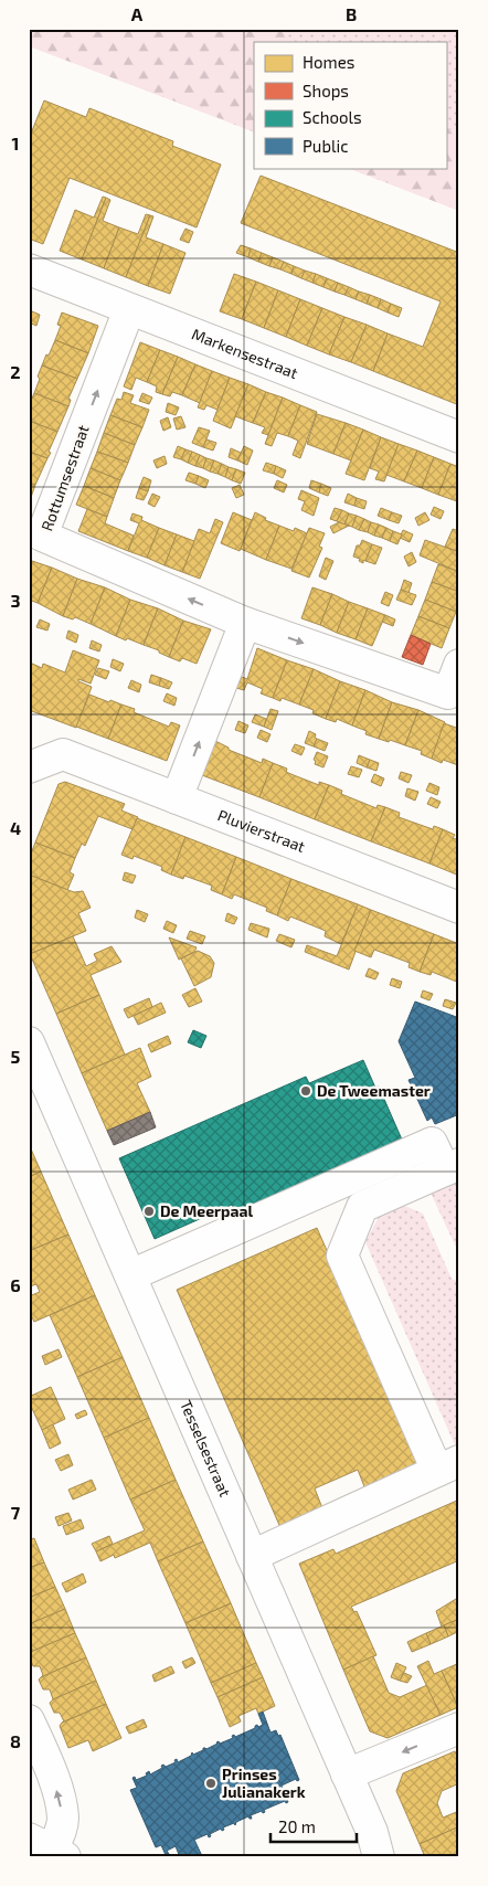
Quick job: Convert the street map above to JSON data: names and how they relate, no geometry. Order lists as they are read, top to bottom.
{
  "streets": {
    "street": [
      "Markensestraat",
      "Rottumsestraat",
      "Pluvierstraat",
      "Tesselsestraat"
    ]
  },
  "crossings": [
    ["Markensestraat", "Rottumsestraat"]
  ],
  "places": ["De Tweemaster", "De Meerpaal", "Prinses Julianakerk"],
  "legend": [
    "Homes",
    "Shops",
    "Schools",
    "Public"
  ],
  "scale_bar": "20 m",
  "grid": {
    "columns": ["A", "B"],
    "rows": [
      "1",
      "2",
      "3",
      "4",
      "5",
      "6",
      "7",
      "8"
    ]
  }
}
